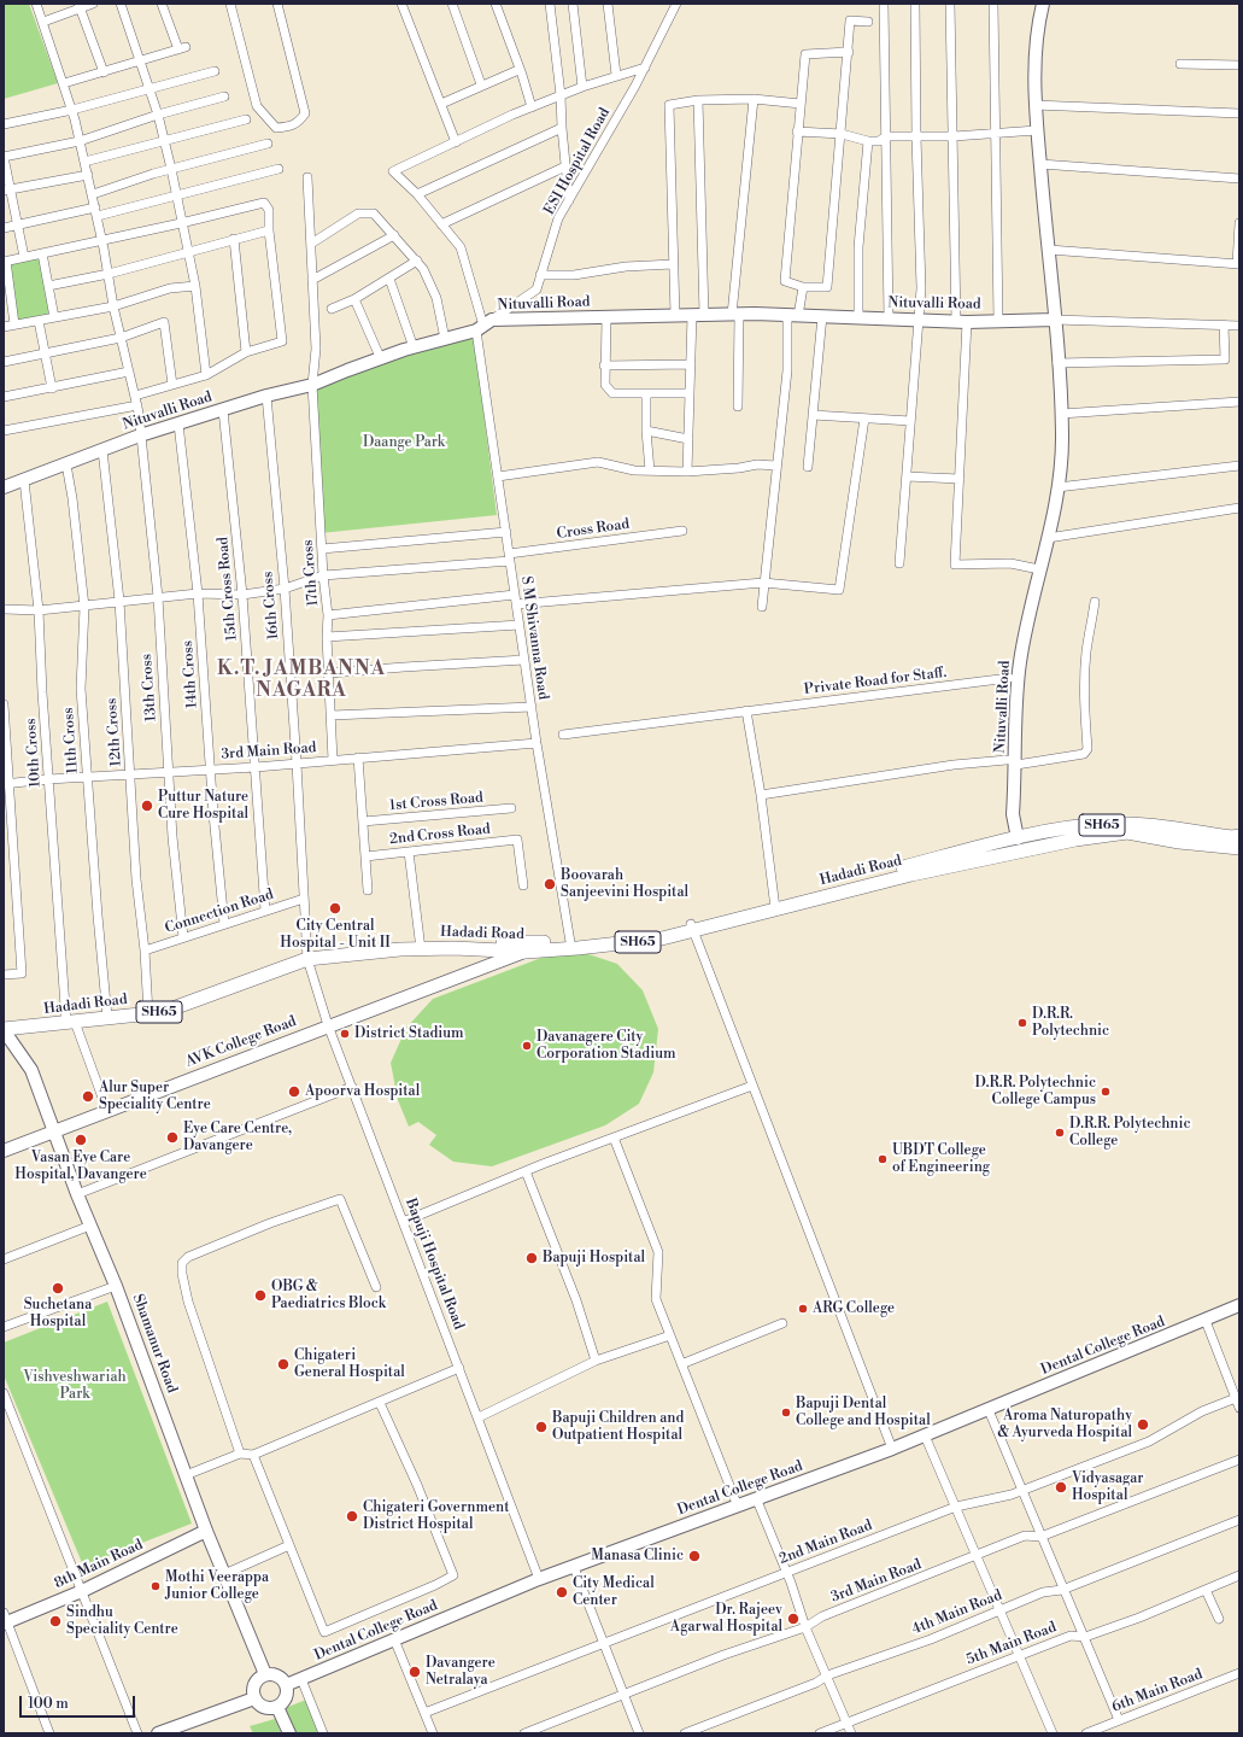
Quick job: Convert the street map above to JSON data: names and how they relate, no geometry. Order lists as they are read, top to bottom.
{
  "streets": {
    "main road": ["SH65", "Hadadi Road"],
    "street": [
      "ESI Hospital Road",
      "Nituvalli Road",
      "Cross Road",
      "17th Cross",
      "15th Cross Road",
      "16th Cross",
      "S M Shivanna Road",
      "14th Cross",
      "Private Road for Staff.",
      "13th Cross",
      "12th Cross",
      "11th Cross",
      "3rd Main Road",
      "10th Cross",
      "1st Cross Road",
      "2nd Cross Road",
      "Connection Road",
      "AVK College Road",
      "Bapuji Hospital Road",
      "Shamanur Road",
      "Dental College Road",
      "2nd Main Road",
      "8th Main Road",
      "4th Main Road",
      "5th Main Road",
      "6th Main Road"
    ]
  },
  "crossings": [
    ["ESI Hospital Road", "Nituvalli Road"],
    ["ESI Hospital Road", "S M Shivanna Road"],
    ["Nituvalli Road", "17th Cross"],
    ["Nituvalli Road", "15th Cross Road"],
    ["Nituvalli Road", "16th Cross"],
    ["Nituvalli Road", "S M Shivanna Road"],
    ["Nituvalli Road", "14th Cross"],
    ["Nituvalli Road", "13th Cross"],
    ["Nituvalli Road", "12th Cross"],
    ["Nituvalli Road", "11th Cross"],
    ["Nituvalli Road", "10th Cross"],
    ["Nituvalli Road", "SH65"],
    ["Cross Road", "17th Cross"],
    ["Cross Road", "15th Cross Road"],
    ["Cross Road", "16th Cross"],
    ["Cross Road", "S M Shivanna Road"],
    ["Cross Road", "14th Cross"],
    ["Cross Road", "13th Cross"],
    ["Cross Road", "12th Cross"],
    ["Cross Road", "11th Cross"],
    ["Cross Road", "10th Cross"],
    ["17th Cross", "3rd Main Road"],
    ["15th Cross Road", "3rd Main Road"],
    ["15th Cross Road", "Connection Road"],
    ["16th Cross", "3rd Main Road"],
    ["16th Cross", "Hadadi Road"],
    ["16th Cross", "Connection Road"],
    ["16th Cross", "Bapuji Hospital Road"],
    ["S M Shivanna Road", "3rd Main Road"],
    ["S M Shivanna Road", "Hadadi Road"],
    ["14th Cross", "3rd Main Road"],
    ["14th Cross", "Connection Road"],
    ["13th Cross", "3rd Main Road"],
    ["13th Cross", "Connection Road"],
    ["12th Cross", "3rd Main Road"],
    ["12th Cross", "Hadadi Road"],
    ["12th Cross", "Connection Road"],
    ["11th Cross", "3rd Main Road"],
    ["11th Cross", "Hadadi Road"],
    ["3rd Main Road", "10th Cross"],
    ["10th Cross", "Hadadi Road"],
    ["10th Cross", "AVK College Road"],
    ["SH65", "Hadadi Road"],
    ["Hadadi Road", "AVK College Road"],
    ["Hadadi Road", "Bapuji Hospital Road"],
    ["Hadadi Road", "Shamanur Road"],
    ["AVK College Road", "Bapuji Hospital Road"],
    ["AVK College Road", "Shamanur Road"],
    ["Bapuji Hospital Road", "Dental College Road"],
    ["Shamanur Road", "Dental College Road"],
    ["Shamanur Road", "8th Main Road"]
  ],
  "districts": ["K.T. JAMBANNA NAGARA"],
  "parks": ["Daange Park", "Vishveshwariah Park"],
  "places": [
    "Puttur Nature Cure Hospital",
    "Boovarah Sanjeevini Hospital",
    "City Central Hospital - Unit II",
    "D.R.R. Polytechnic",
    "District Stadium",
    "Davanagere City Corporation Stadium",
    "Apoorva Hospital",
    "D.R.R. Polytechnic College Campus",
    "Alur Super Speciality Centre",
    "D.R.R. Polytechnic College",
    "Eye Care Centre, Davangere",
    "Vasan Eye Care Hospital, Davangere",
    "UBDT College of Engineering",
    "Bapuji Hospital",
    "Suchetana Hospital",
    "OBG & Paediatrics Block",
    "ARG College",
    "Chigateri General Hospital",
    "Bapuji Dental College and Hospital",
    "Aroma Naturopathy & Ayurveda Hospital",
    "Bapuji Children and Outpatient Hospital",
    "Vidyasagar Hospital",
    "Chigateri Government District Hospital",
    "Manasa Clinic",
    "Mothi Veerappa Junior College",
    "City Medical Center",
    "Dr. Rajeev Agarwal Hospital",
    "Sindhu Speciality Centre",
    "Davangere Netralaya"
  ],
  "scale_bar": "100 m"
}
